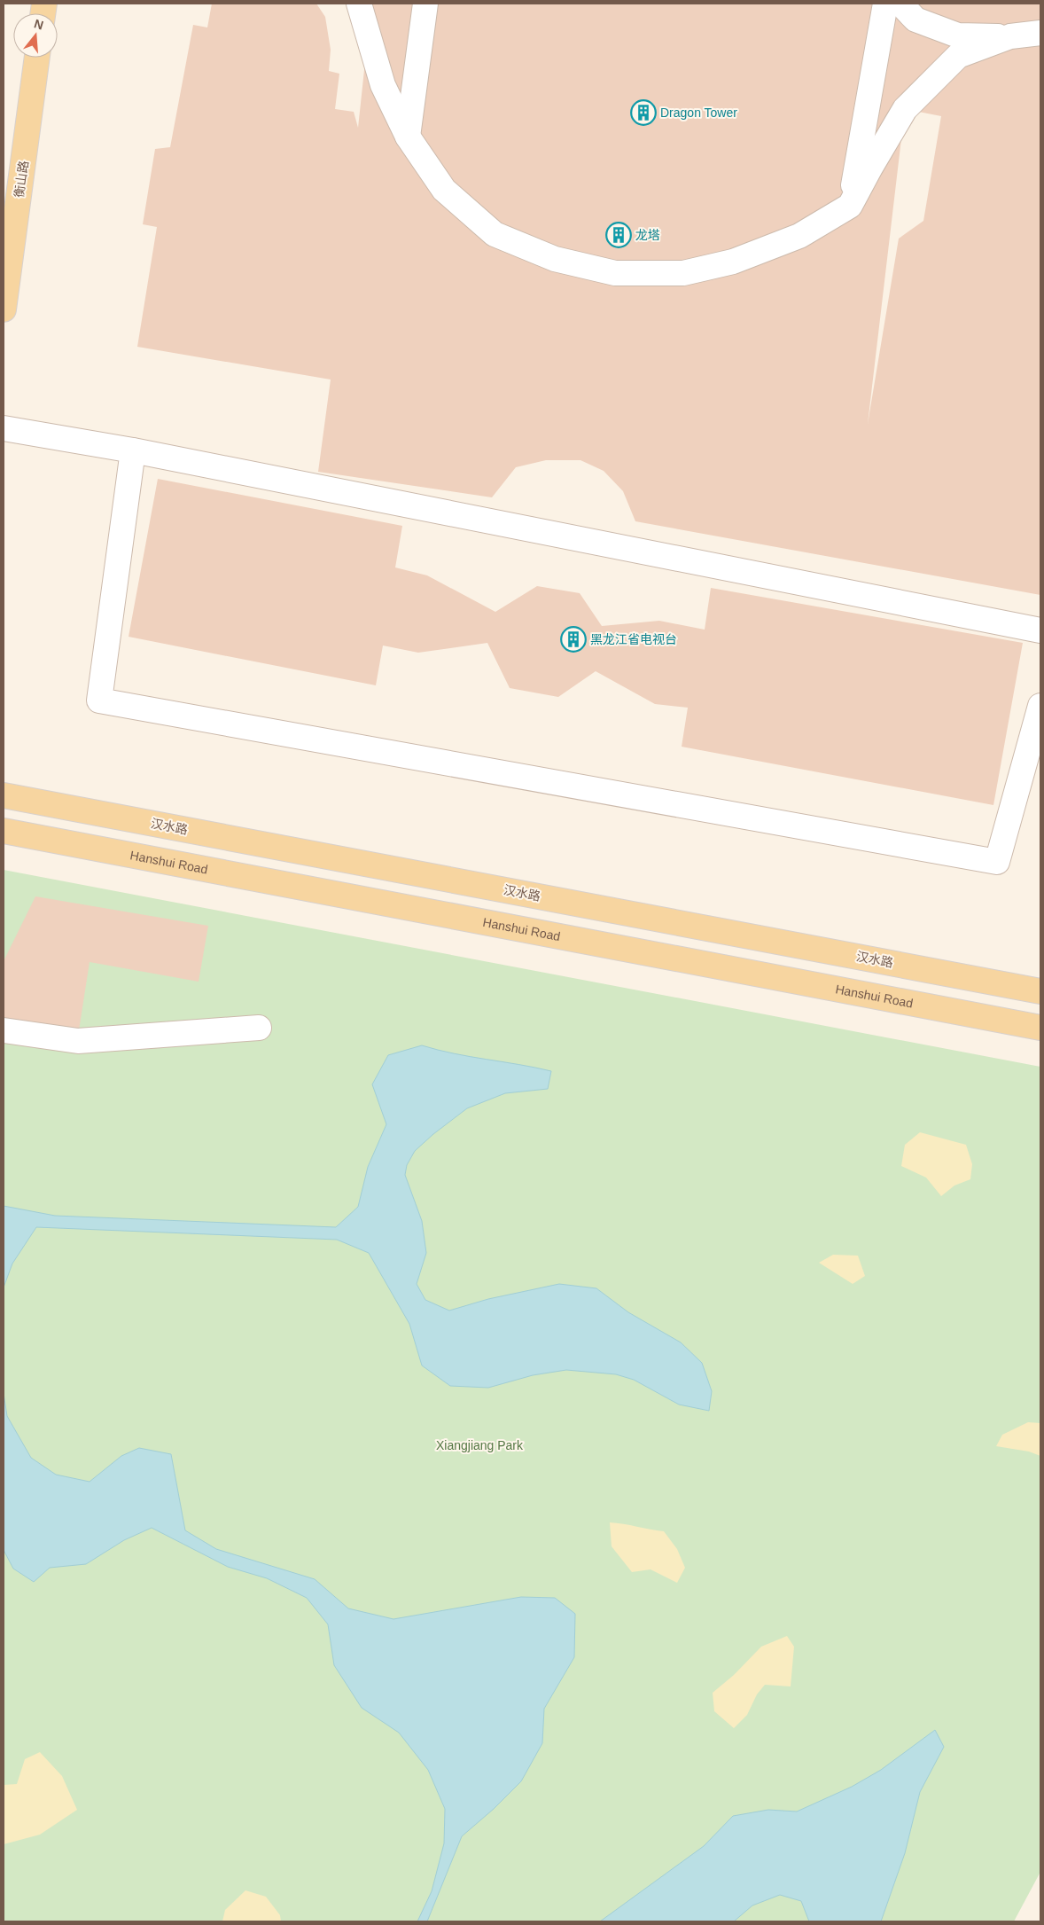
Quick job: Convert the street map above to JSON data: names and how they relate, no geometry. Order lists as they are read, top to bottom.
{
  "streets": {
    "main road": ["衡山路", "汉水路", "Hanshui Road"]
  },
  "parks": ["Xiangjiang Park"],
  "places": {
    "building": ["Dragon Tower", "龙塔", "黑龙江省电视台"]
  },
  "north": "top"
}
